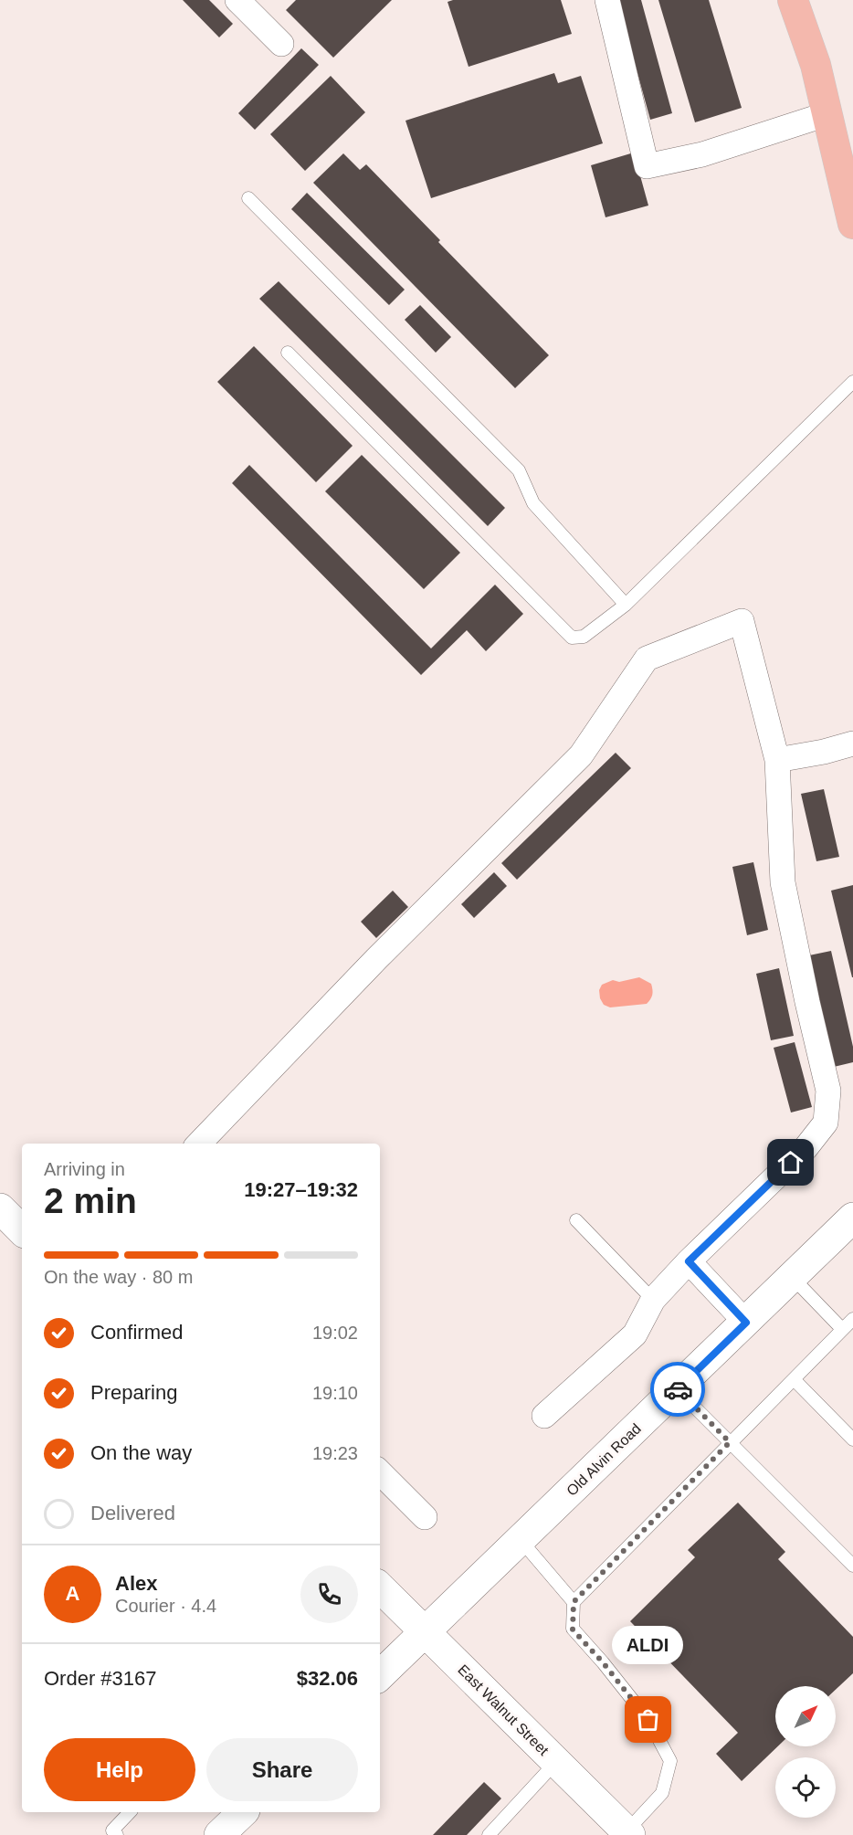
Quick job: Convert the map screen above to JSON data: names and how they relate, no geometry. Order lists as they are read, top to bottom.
{
  "streets": {
    "street": ["Old Alvin Road", "East Walnut Street"]
  },
  "crossings": [
    ["Old Alvin Road", "East Walnut Street"]
  ],
  "places": ["ALDI"],
  "north": "top right",
  "page": {
    "heading": ["2 min", "Arriving in", "19:27–19:32"],
    "panel": [
      "Alex",
      "Courier · 4.4",
      "Order #3167",
      "$32.06"
    ],
    "bar": "On the way · 80 m",
    "list": [
      ["Confirmed", "19:02"],
      ["Preparing", "19:10"],
      ["On the way", "19:23"],
      "Delivered"
    ],
    "round": "A",
    "bubble": "ALDI",
    "buttons": ["Help", "Share"]
  }
}
